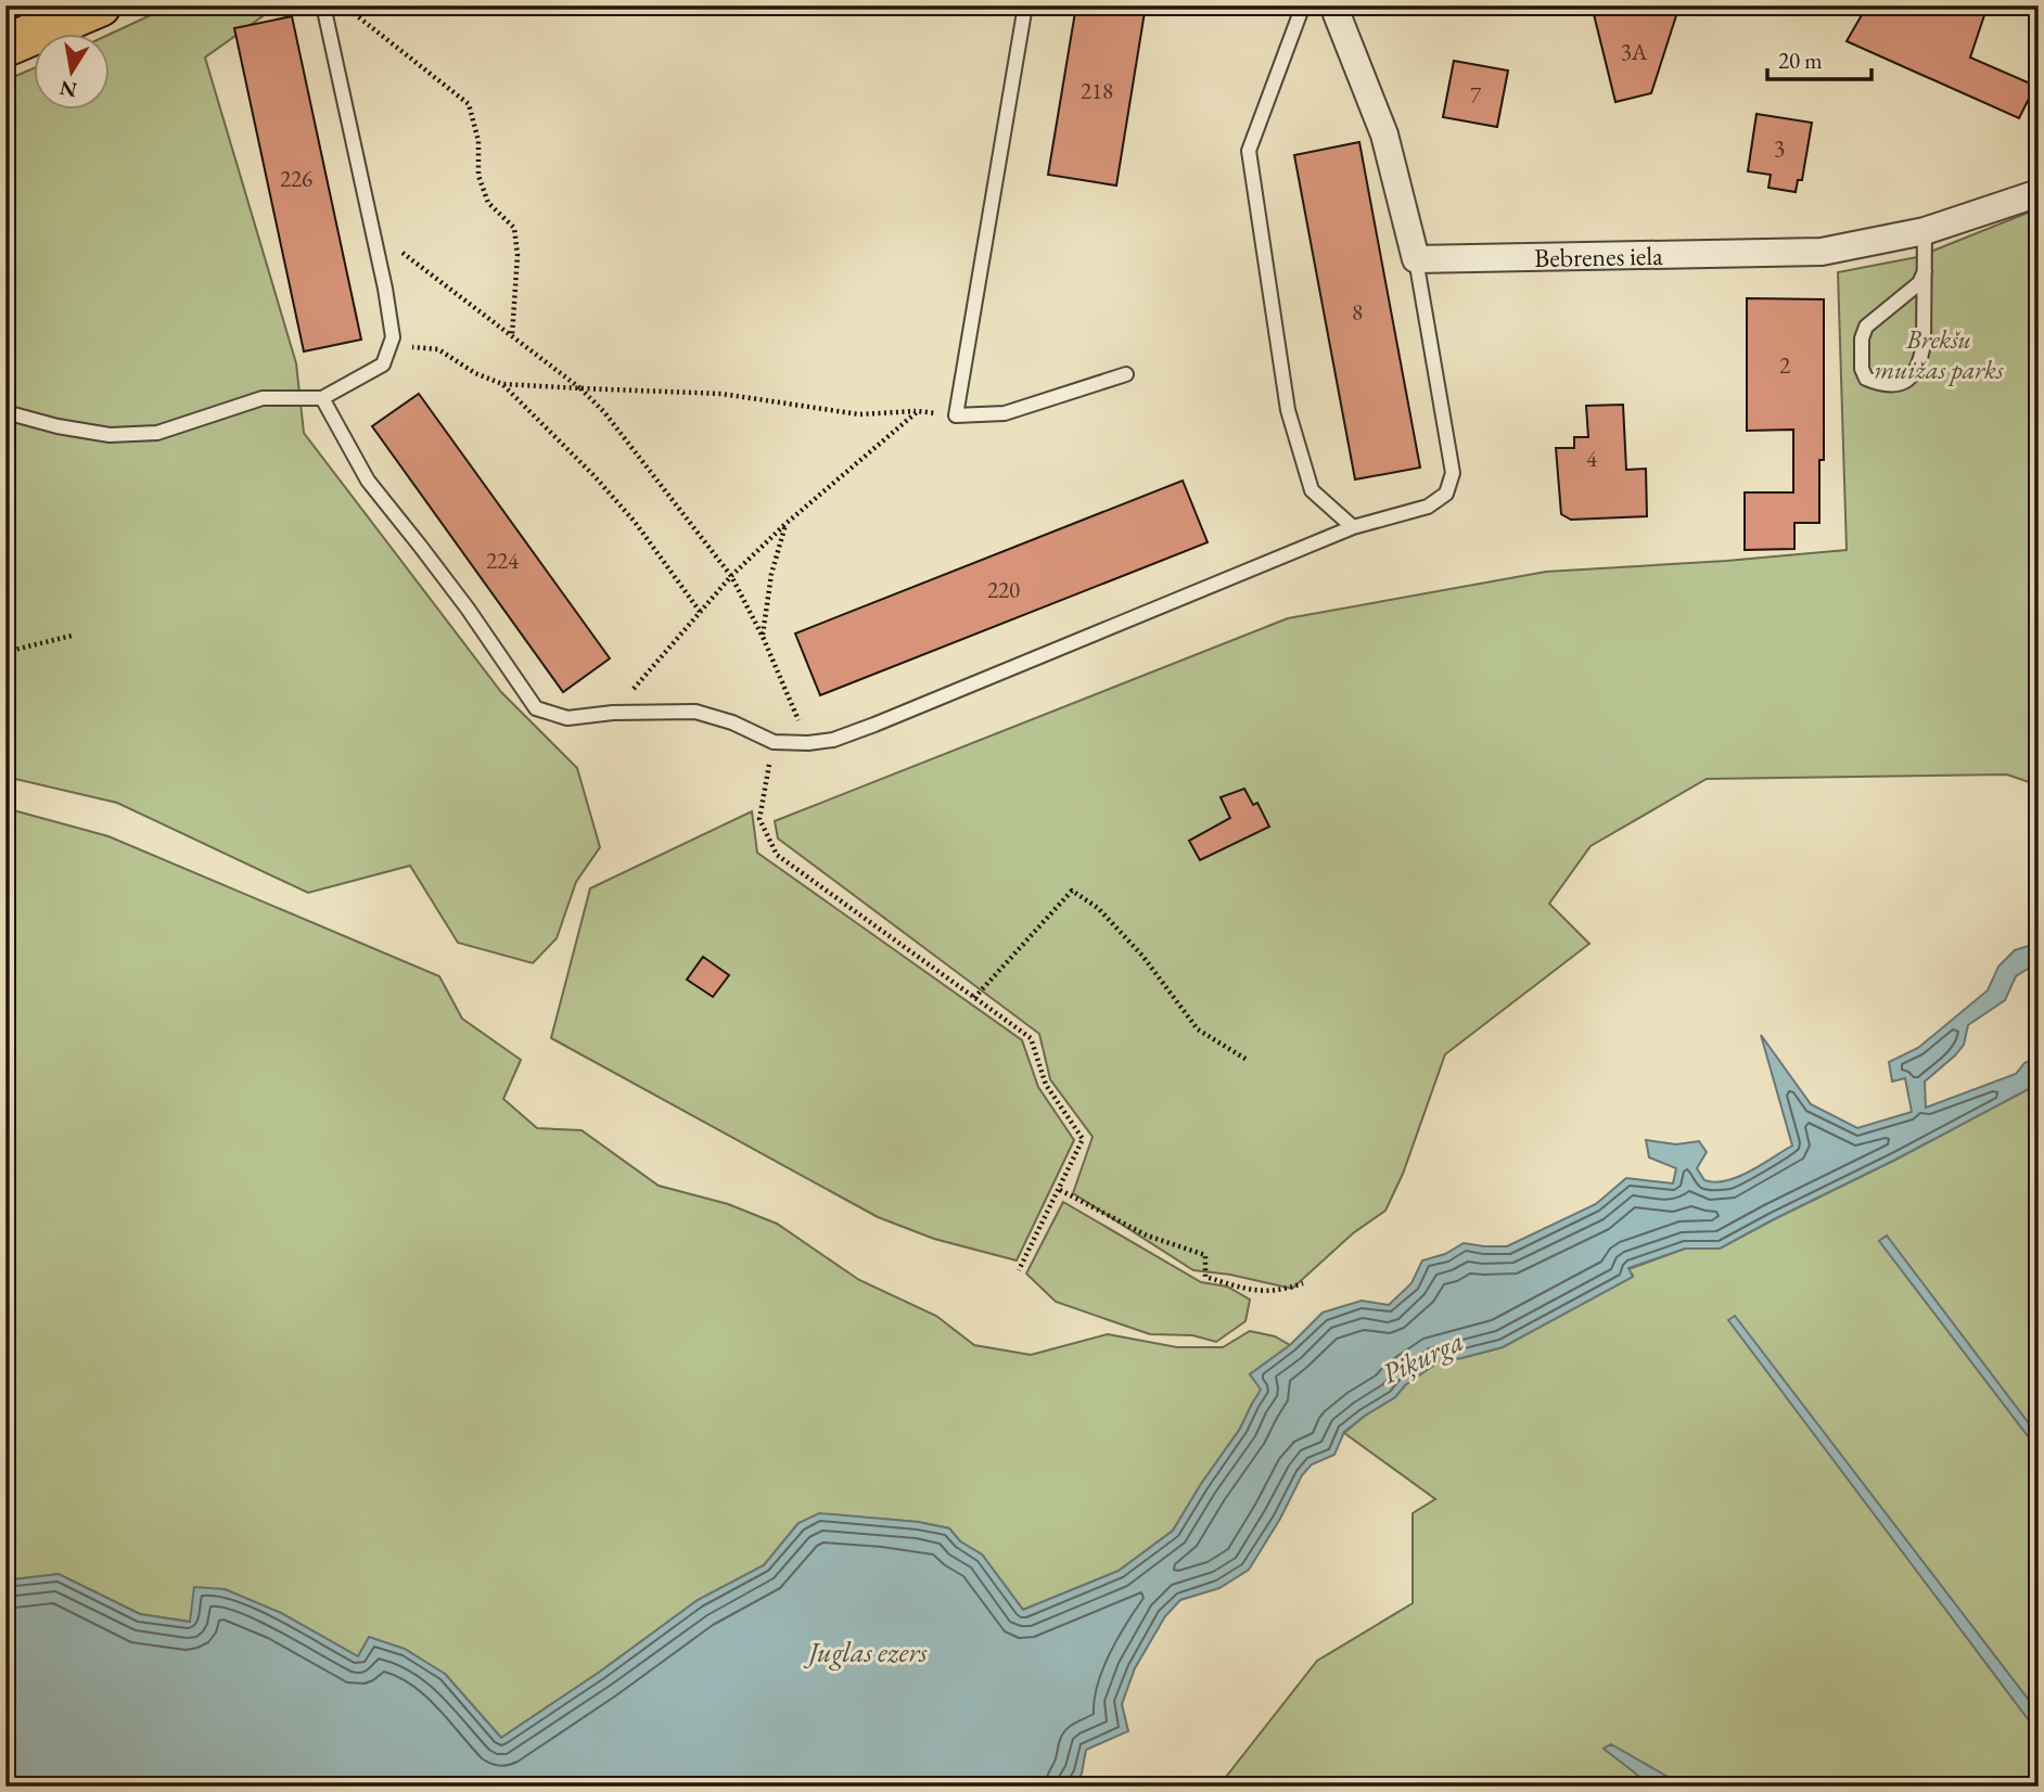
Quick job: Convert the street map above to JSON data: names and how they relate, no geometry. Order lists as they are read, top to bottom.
{
  "streets": {
    "street": ["Bebrenes iela"]
  },
  "water": ["Piķurga", "Juglas ezers"],
  "parks": ["Brekšu muižas parks"],
  "house_numbers": [
    "3A",
    "218",
    "7",
    "3",
    "226",
    "8",
    "2",
    "4",
    "224",
    "220"
  ],
  "scale_bar": "20 m",
  "north": "bottom"
}
